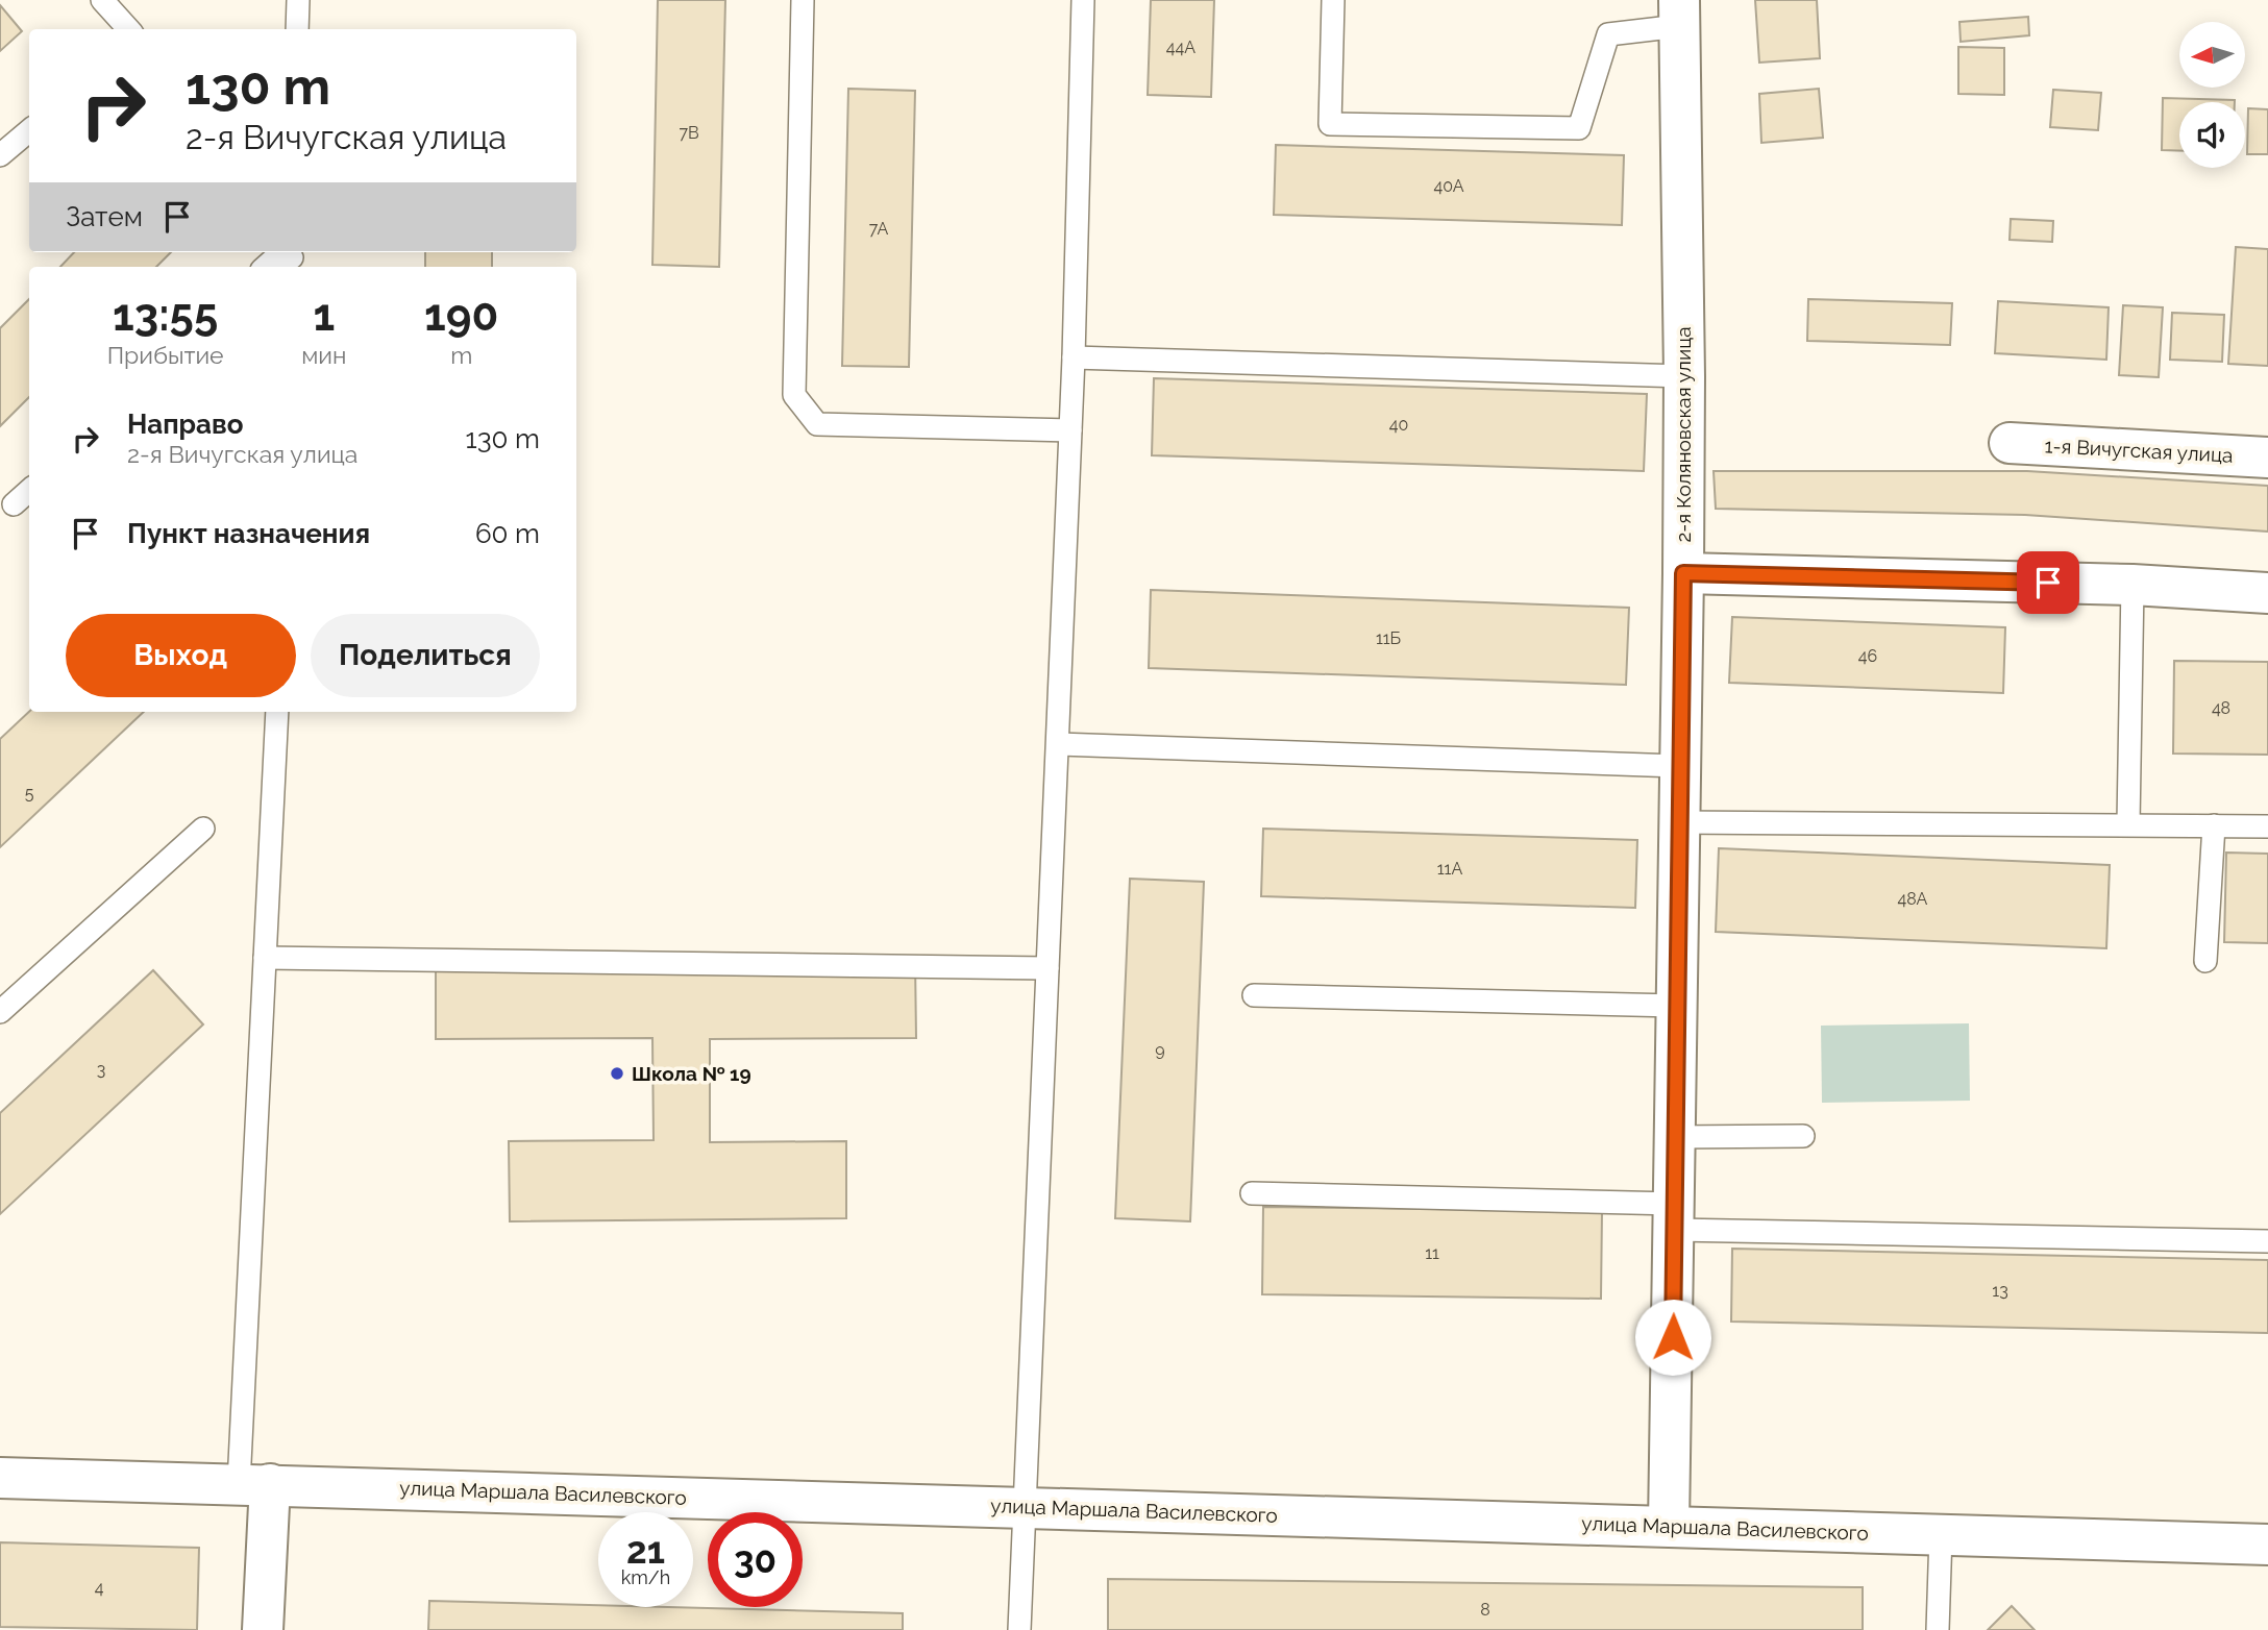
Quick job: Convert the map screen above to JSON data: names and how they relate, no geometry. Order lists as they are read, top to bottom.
{
  "streets": {
    "street": ["2-я Коляновская улица", "1-я Вичугская улица", "улица Маршала Василевского"]
  },
  "crossings": [
    ["2-я Коляновская улица", "улица Маршала Василевского"]
  ],
  "places": ["Школа № 19"],
  "house_numbers": [
    "44А",
    "7В",
    "40А",
    "7А",
    "40",
    "11Б",
    "46",
    "48",
    "5",
    "11А",
    "48А",
    "9",
    "3",
    "11",
    "13",
    "4",
    "8"
  ],
  "north": "left",
  "page": {
    "turn": ["130 m", "2-я Вичугская улица"],
    "then": "Затем",
    "eta": [
      "13:55",
      "Прибытие",
      "1",
      "мин",
      "190",
      "m"
    ],
    "list": [
      {
        "name": "Направо",
        "note": "2-я Вичугская улица",
        "value": "130 m"
      },
      {
        "name": "Пункт назначения",
        "value": "60 m"
      }
    ],
    "buttons": ["Выход", "Поделиться"],
    "speed": "21 km/h",
    "limit": "30"
  }
}
